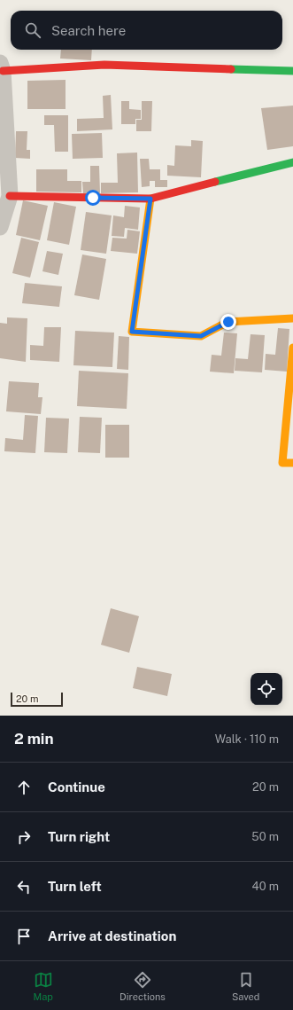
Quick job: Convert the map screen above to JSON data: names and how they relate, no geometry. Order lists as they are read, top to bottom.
{
  "scale_bar": "20 m",
  "page": {
    "search": "Search here",
    "scale": "20 m",
    "heading": ["2 min", "Walk · 110 m"],
    "list": [
      ["Continue", "20 m"],
      ["Turn right", "50 m"],
      ["Turn left", "40 m"],
      "Arrive at destination"
    ],
    "nav": ["Map", "Directions", "Saved"]
  }
}
